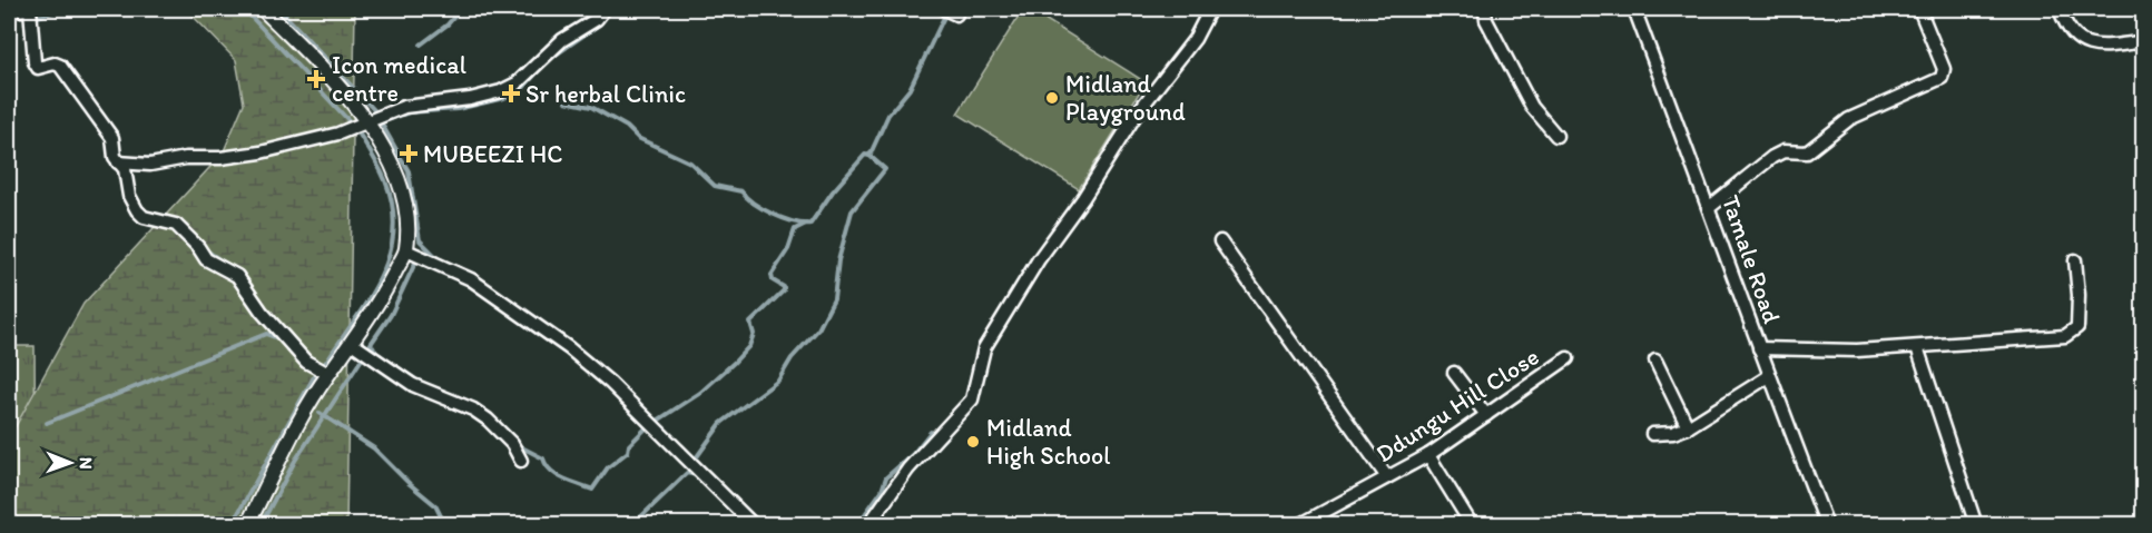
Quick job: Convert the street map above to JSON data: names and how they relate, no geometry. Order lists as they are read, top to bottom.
{
  "streets": {
    "street": ["Tamale Road", "Ddungu Hill Close"]
  },
  "places": {
    "health": ["Icon medical centre", "Sr herbal Clinic", "MUBEEZI HC"],
    "other": ["Midland Playground", "Midland High School"]
  },
  "north": "right"
}
